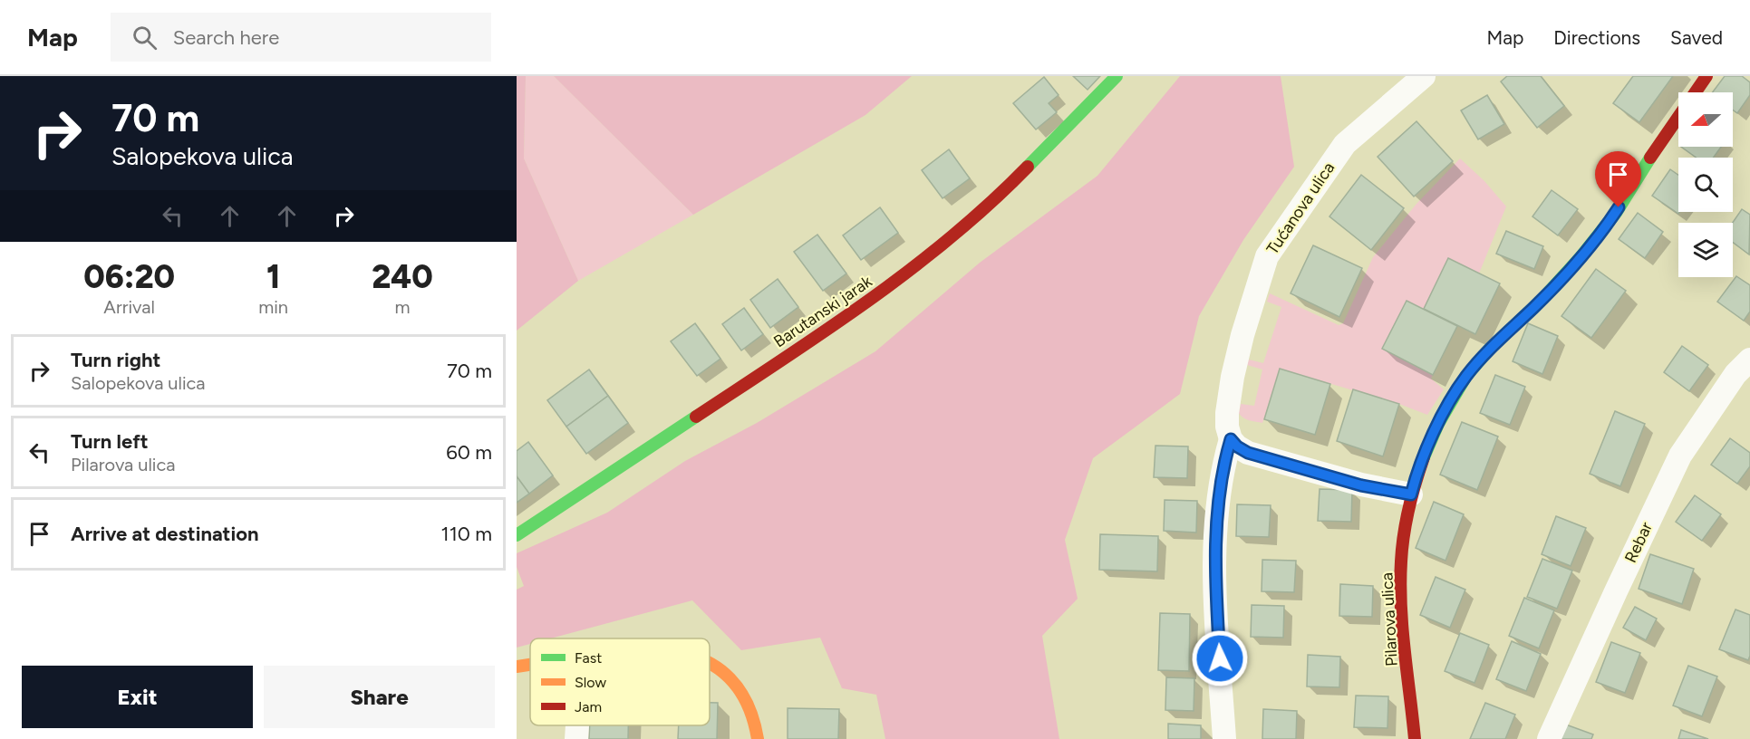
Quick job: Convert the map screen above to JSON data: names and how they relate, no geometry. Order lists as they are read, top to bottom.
{
  "streets": {
    "street": [
      "Tućanova ulica",
      "Barutanski jarak",
      "Rebar",
      "Pilarova ulica"
    ]
  },
  "legend": ["Fast", "Slow", "Jam"],
  "north": "left",
  "page": {
    "header": "Map",
    "search": "Search here",
    "nav": ["Map", "Directions", "Saved"],
    "turn": ["70 m", "Salopekova ulica"],
    "eta": [
      "06:20",
      "Arrival",
      "1",
      "min",
      "240",
      "m"
    ],
    "list": [
      {
        "name": "Turn right",
        "note": "Salopekova ulica",
        "value": "70 m"
      },
      {
        "name": "Turn left",
        "note": "Pilarova ulica",
        "value": "60 m"
      },
      {
        "name": "Arrive at destination",
        "value": "110 m"
      }
    ],
    "buttons": ["Exit", "Share"]
  }
}
